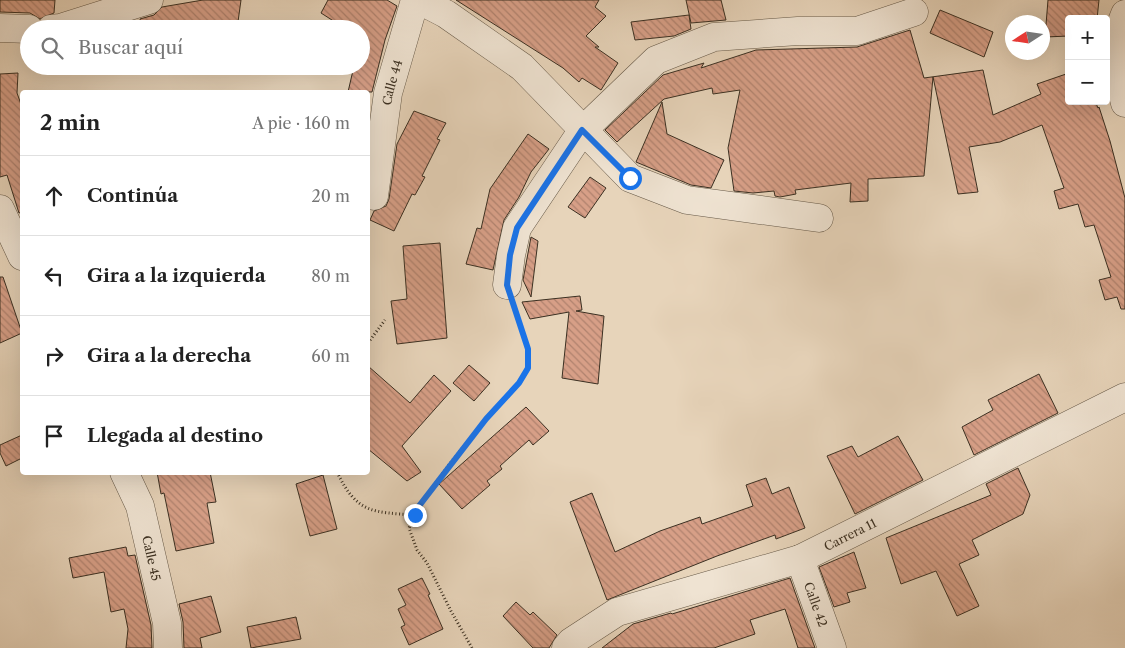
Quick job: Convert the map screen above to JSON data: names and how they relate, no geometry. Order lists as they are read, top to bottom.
{
  "streets": {
    "street": [
      "Calle 44",
      "Carrera 11",
      "Calle 45",
      "Calle 42"
    ]
  },
  "crossings": [
    ["Carrera 11", "Calle 42"]
  ],
  "north": "left",
  "page": {
    "map_buttons": ["+", "−"],
    "search": "Buscar aquí",
    "heading": ["2 min", "A pie · 160 m"],
    "list": [
      ["Continúa", "20 m"],
      ["Gira a la izquierda", "80 m"],
      ["Gira a la derecha", "60 m"],
      "Llegada al destino"
    ]
  }
}
